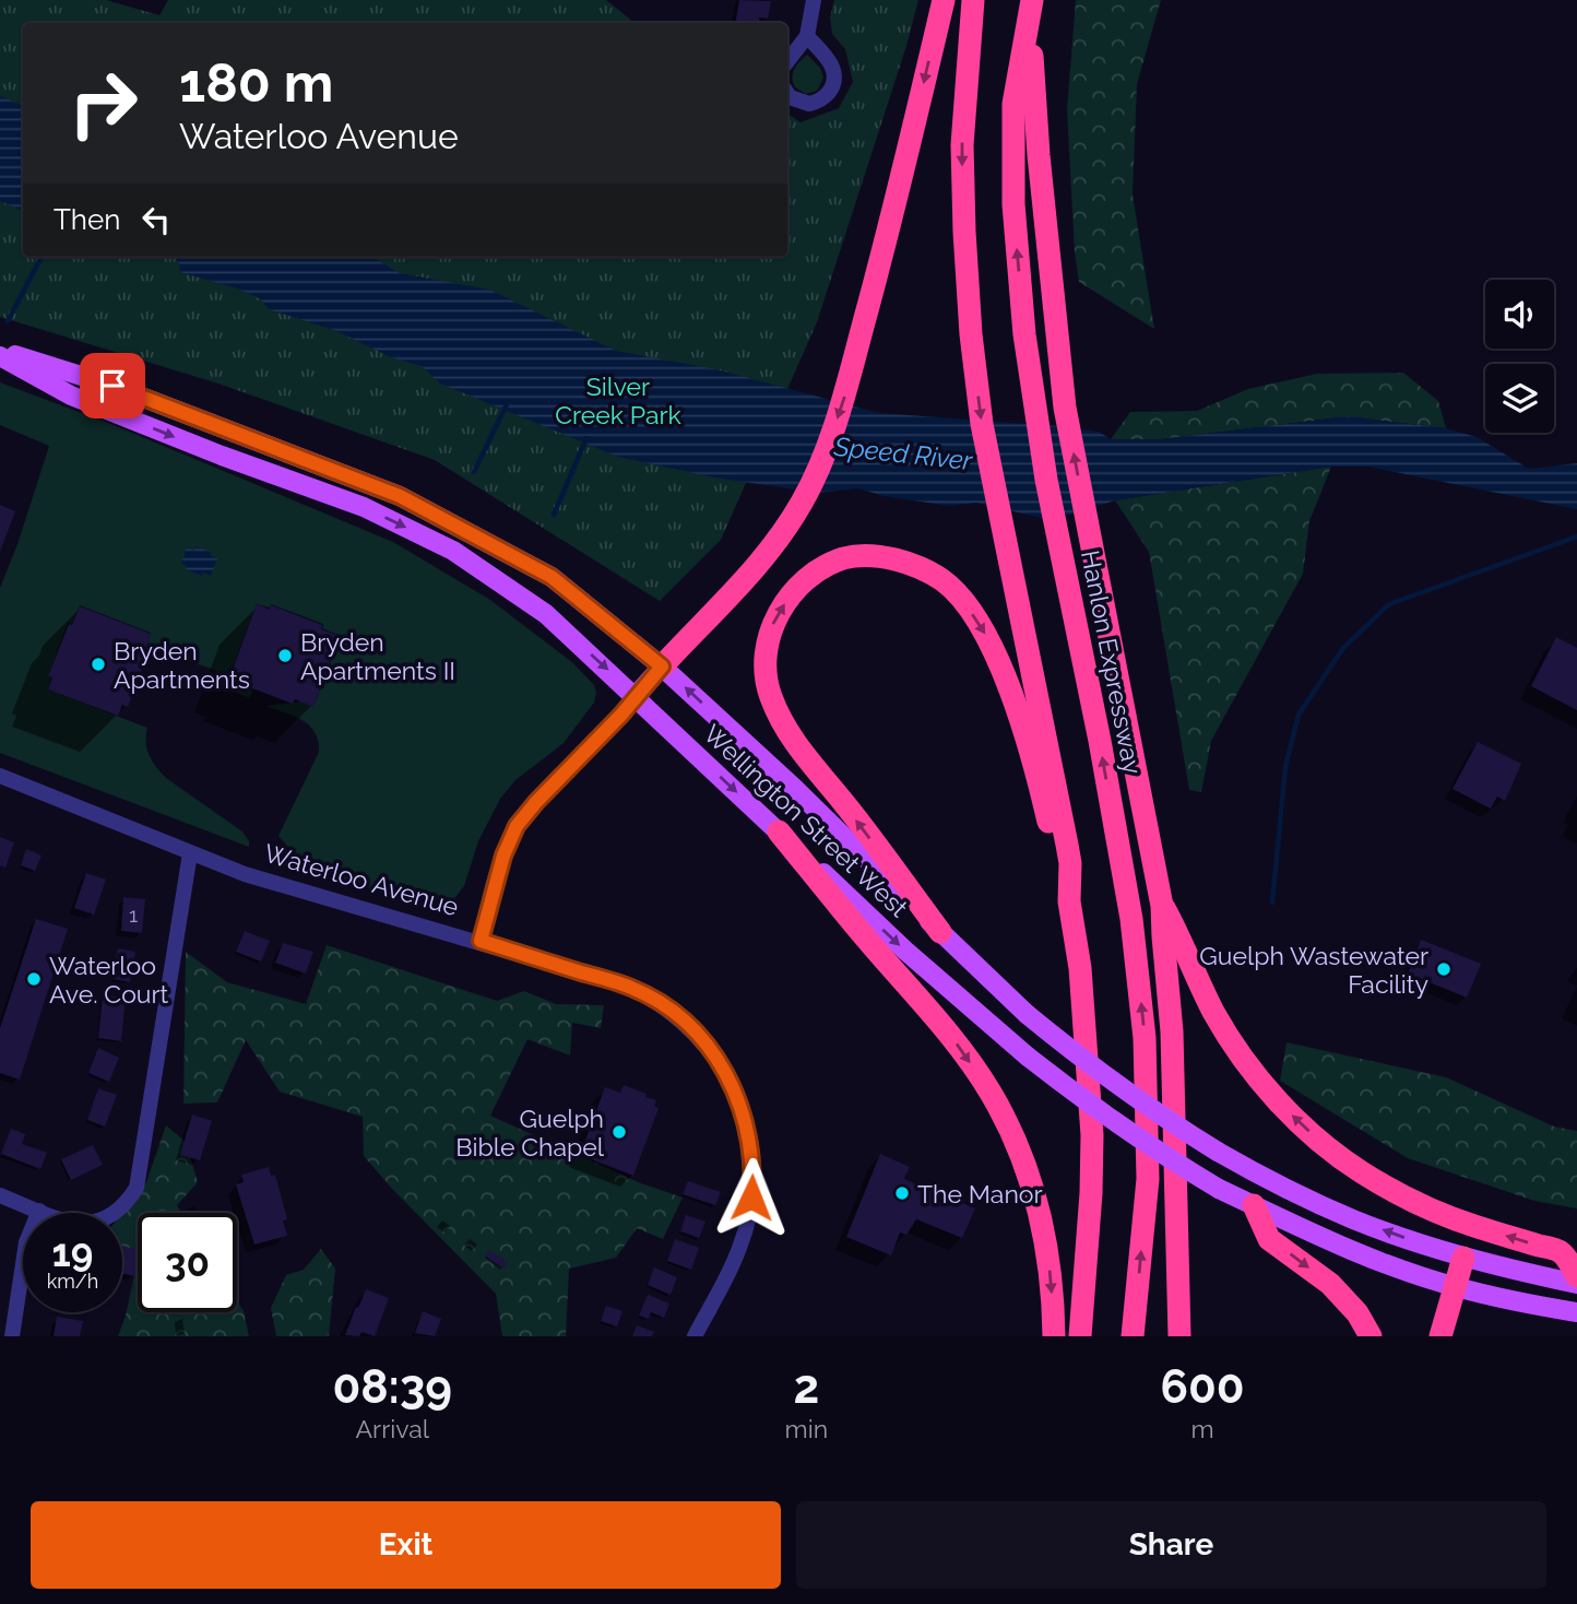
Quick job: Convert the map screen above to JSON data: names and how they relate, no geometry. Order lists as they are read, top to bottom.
{
  "streets": {
    "highway": ["Hanlon Expressway"],
    "main road": ["Wellington Street West", "Waterloo Avenue"]
  },
  "crossings": [
    ["Wellington Street West", "Waterloo Avenue"]
  ],
  "water": ["Speed River"],
  "parks": ["Silver Creek Park"],
  "places": [
    "Bryden Apartments II",
    "Bryden Apartments",
    "Guelph Wastewater Facility",
    "Waterloo Ave. Court",
    "Guelph Bible Chapel",
    "The Manor"
  ],
  "house_numbers": ["1"],
  "page": {
    "turn": ["180 m", "Waterloo Avenue"],
    "then": "Then",
    "speed": "19 km/h",
    "limit": "30",
    "eta": [
      "08:39",
      "Arrival",
      "2",
      "min",
      "600",
      "m"
    ],
    "buttons": ["Exit", "Share"]
  }
}
